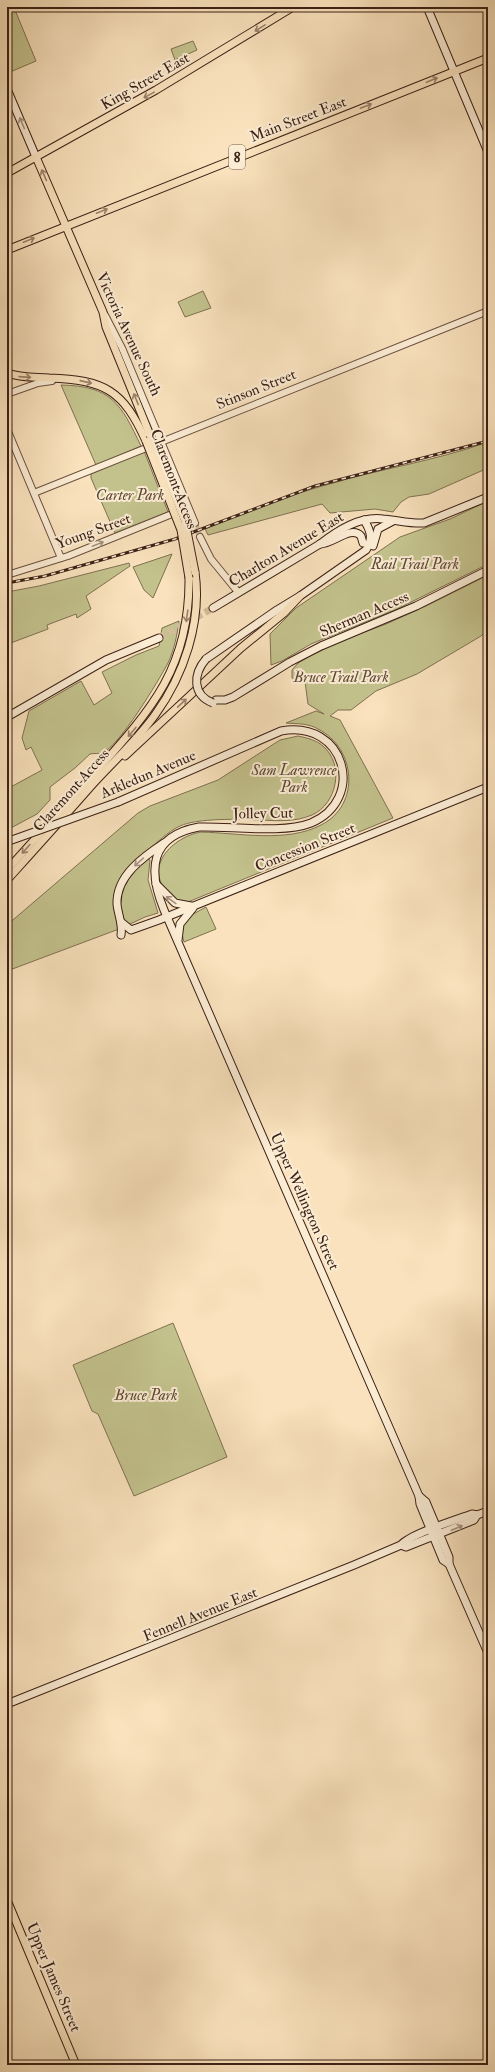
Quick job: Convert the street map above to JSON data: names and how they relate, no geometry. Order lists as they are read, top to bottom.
{
  "streets": {
    "main road": [
      "King Street East",
      "Main Street East",
      "8",
      "Victoria Avenue South",
      "Claremont Access",
      "Charlton Avenue East",
      "Sherman Access",
      "Arkledun Avenue",
      "Jolley Cut",
      "Concession Street",
      "Upper Wellington Street",
      "Fennell Avenue East",
      "Upper James Street"
    ],
    "street": ["Stinson Street", "Young Street"]
  },
  "crossings": [
    ["King Street East", "Victoria Avenue South"],
    ["Main Street East", "Victoria Avenue South"],
    ["Victoria Avenue South", "Stinson Street"],
    ["Victoria Avenue South", "Claremont Access"],
    ["Victoria Avenue South", "Young Street"],
    ["Charlton Avenue East", "Sherman Access"],
    ["Arkledun Avenue", "Jolley Cut"],
    ["Jolley Cut", "Concession Street"],
    ["Jolley Cut", "Upper Wellington Street"],
    ["Concession Street", "Upper Wellington Street"],
    ["Upper Wellington Street", "Fennell Avenue East"]
  ],
  "one_way": ["King Street East", "Main Street East", "Young Street"],
  "parks": [
    "Carter Park",
    "Rail Trail Park",
    "Bruce Trail Park",
    "Sam Lawrence Park",
    "Bruce Park"
  ]
}
